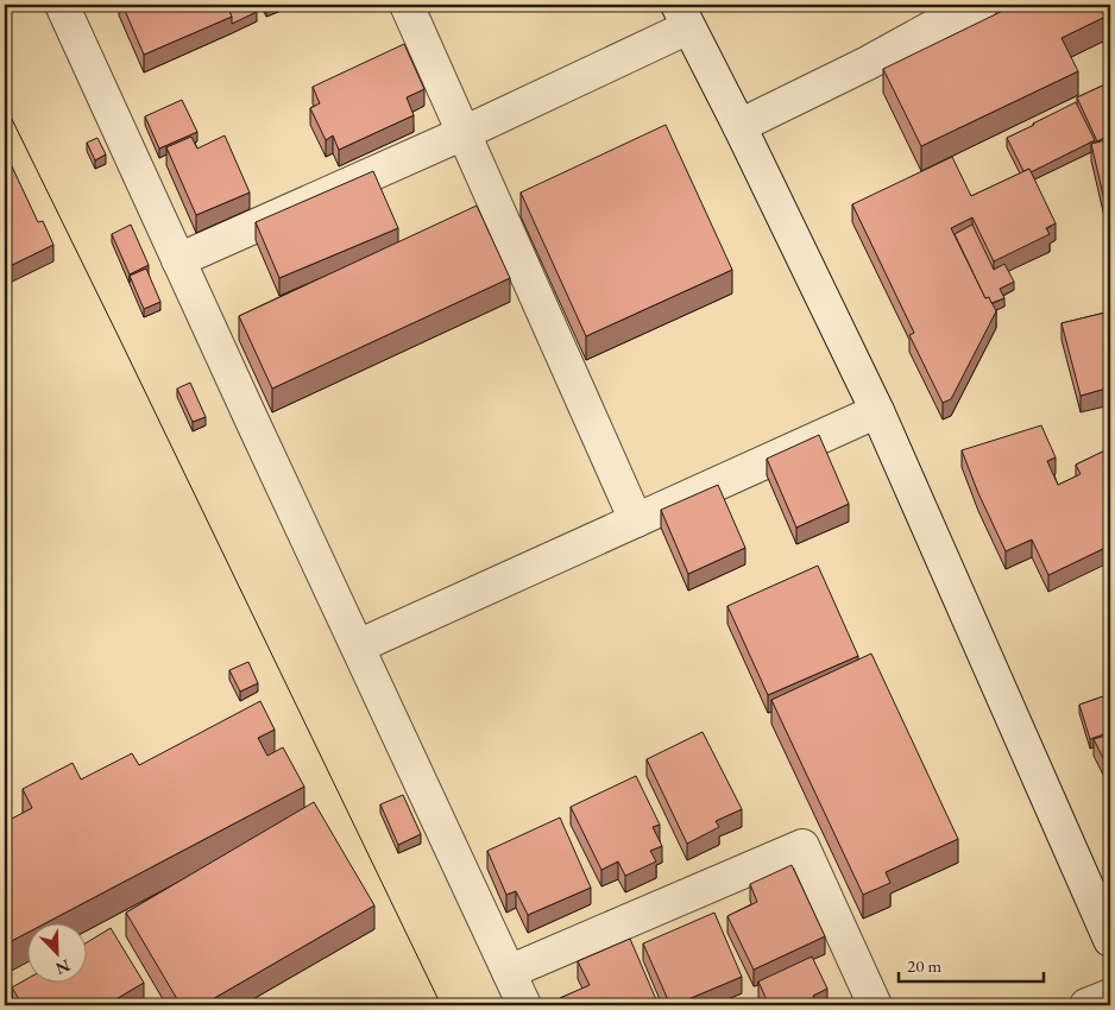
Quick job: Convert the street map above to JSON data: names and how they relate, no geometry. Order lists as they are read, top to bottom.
{
  "scale_bar": "20 m",
  "north": "bottom right"
}
